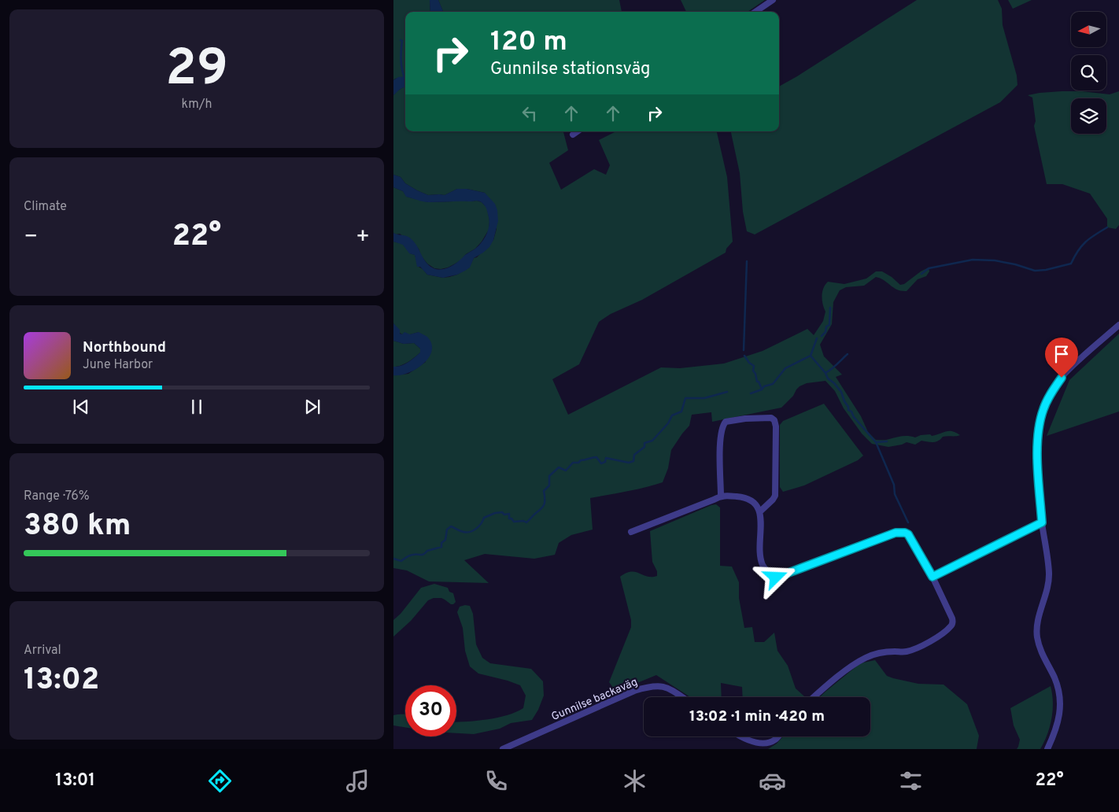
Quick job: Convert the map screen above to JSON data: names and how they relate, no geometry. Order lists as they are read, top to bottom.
{
  "streets": {
    "street": ["Gunnilse backaväg"]
  },
  "north": "left",
  "page": {
    "tile": [
      ["29", "km/h"],
      "Climate",
      ["Range · 76%", "380 km"],
      ["Arrival", "13:02"]
    ],
    "turn": ["120 m", "Gunnilse stationsväg"],
    "heat": ["−", "22°", "+"],
    "song": ["Northbound", "June Harbor"],
    "limit": "30",
    "trip": "13:02 · 1 min · 420 m",
    "tabs": ["13:01", "22°"]
  }
}
